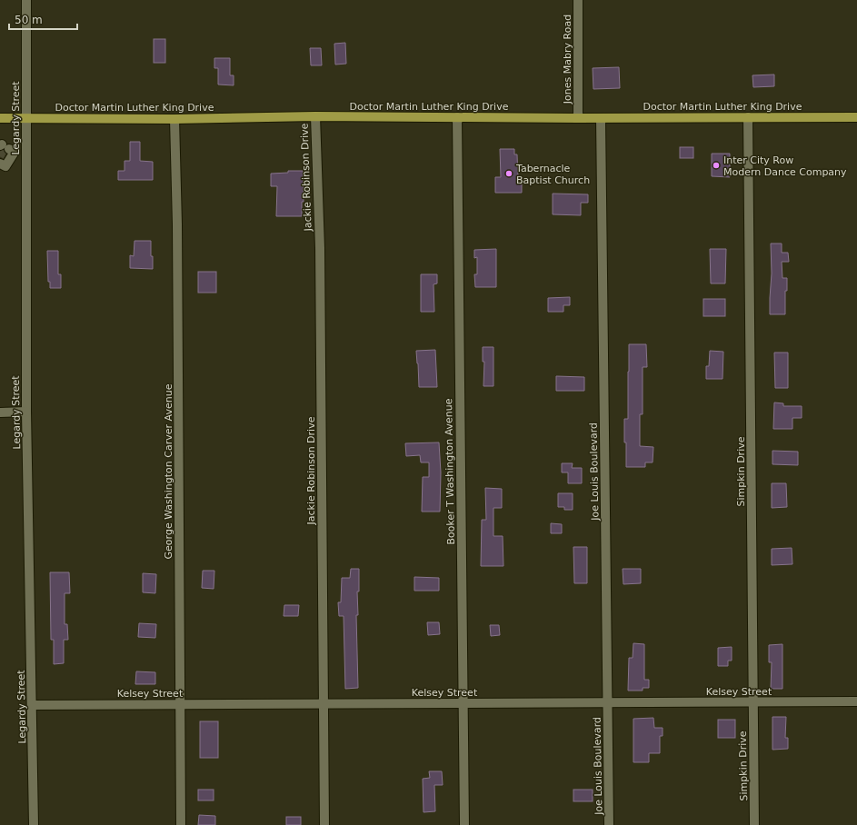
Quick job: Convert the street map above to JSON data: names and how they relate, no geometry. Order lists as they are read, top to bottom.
{
  "streets": {
    "main road": ["Doctor Martin Luther King Drive"],
    "street": [
      "Jones Mabry Road",
      "Legardy Street",
      "Jackie Robinson Drive",
      "George Washington Carver Avenue",
      "Booker T Washington Avenue",
      "Joe Louis Boulevard",
      "Simpkin Drive",
      "Kelsey Street"
    ]
  },
  "crossings": [
    ["Jones Mabry Road", "Doctor Martin Luther King Drive"],
    ["Doctor Martin Luther King Drive", "Legardy Street"],
    ["Doctor Martin Luther King Drive", "Jackie Robinson Drive"],
    ["Doctor Martin Luther King Drive", "George Washington Carver Avenue"],
    ["Doctor Martin Luther King Drive", "Booker T Washington Avenue"],
    ["Doctor Martin Luther King Drive", "Joe Louis Boulevard"],
    ["Doctor Martin Luther King Drive", "Simpkin Drive"],
    ["Legardy Street", "Kelsey Street"],
    ["Jackie Robinson Drive", "Kelsey Street"],
    ["George Washington Carver Avenue", "Kelsey Street"],
    ["Booker T Washington Avenue", "Kelsey Street"],
    ["Joe Louis Boulevard", "Kelsey Street"],
    ["Simpkin Drive", "Kelsey Street"]
  ],
  "places": ["Inter City Row Modern Dance Company", "Tabernacle Baptist Church"],
  "scale_bar": "50 m"
}
